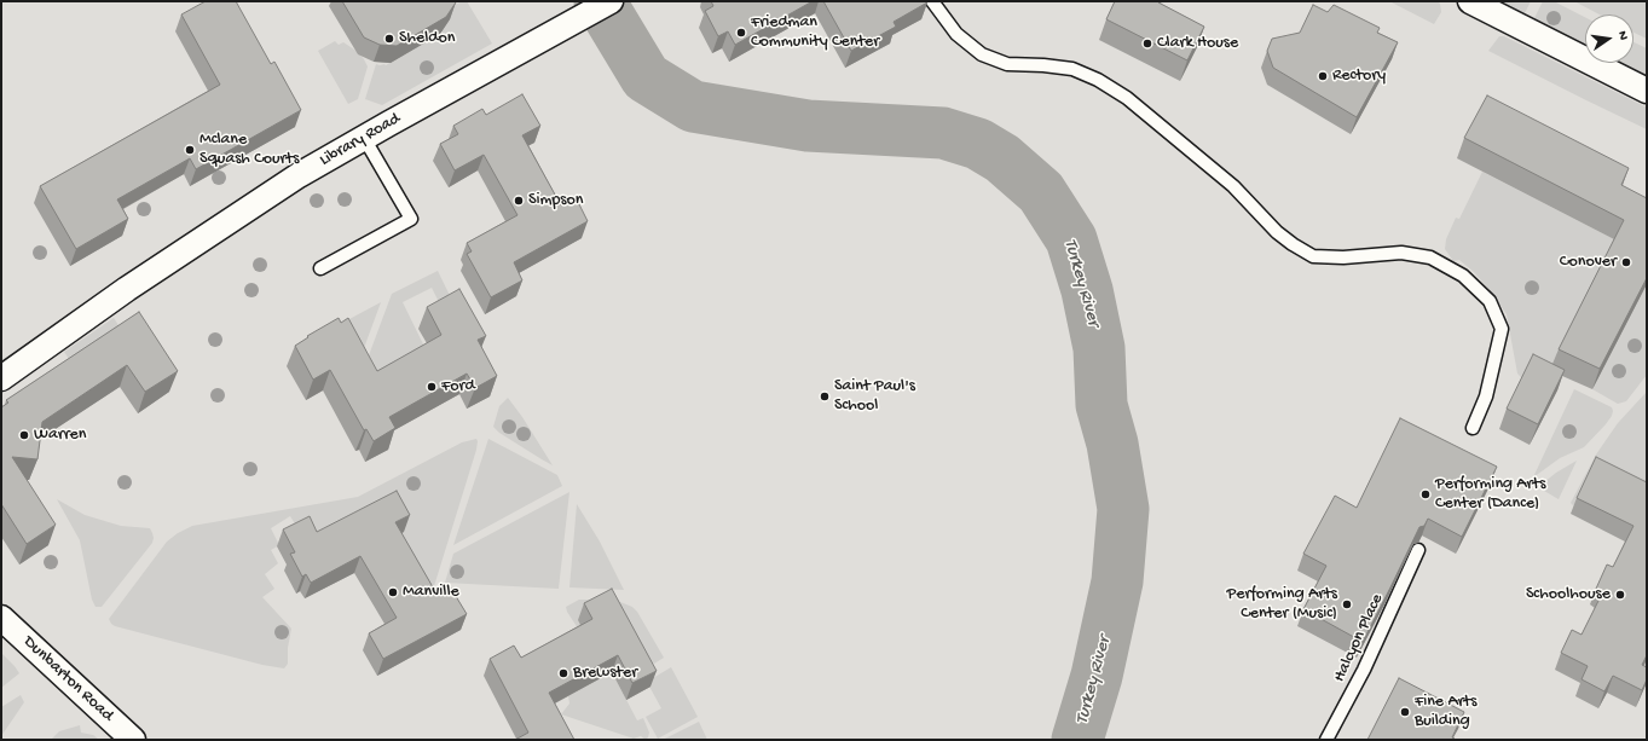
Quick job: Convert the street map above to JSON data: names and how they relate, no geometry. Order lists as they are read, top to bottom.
{
  "streets": {
    "street": ["Library Road", "Dunbarton Road"],
    "lane": ["Halcyon Place"]
  },
  "water": ["Turkey River"],
  "places": [
    "Friedman Community Center",
    "Sheldon",
    "Clark House",
    "Rectory",
    "Mclane Squash Courts",
    "Simpson",
    "Conover",
    "Ford",
    "Saint Paul's School",
    "Warren",
    "Performing Arts Center (Dance)",
    "Manville",
    "Schoolhouse",
    "Performing Arts Center (Music)",
    "Brewster",
    "Fine Arts Building"
  ],
  "north": "right"
}
